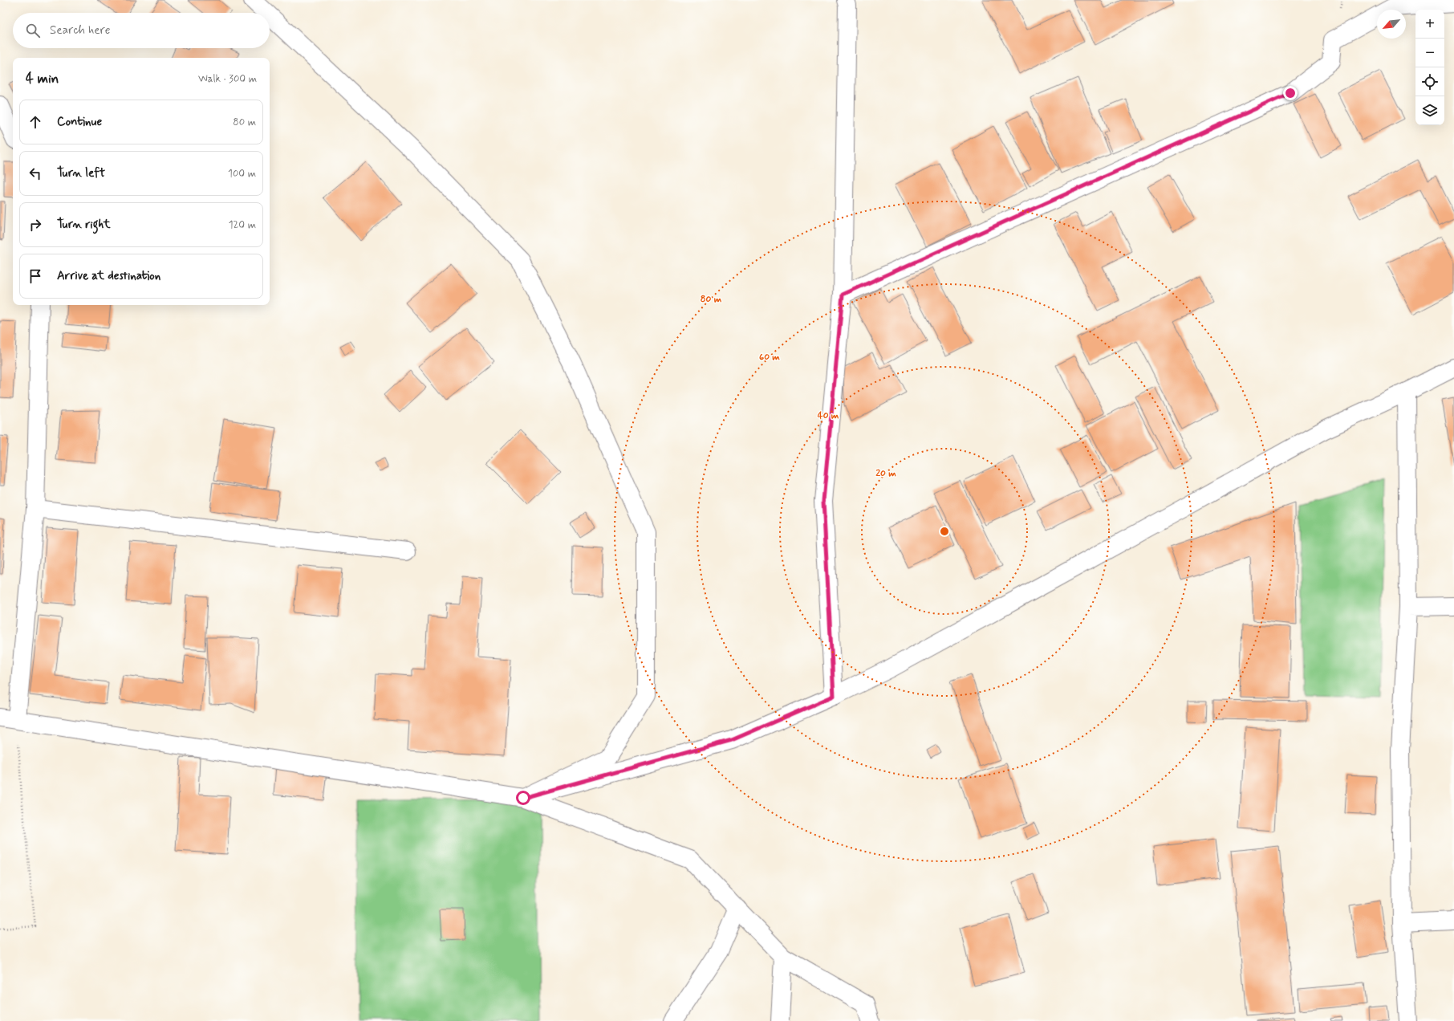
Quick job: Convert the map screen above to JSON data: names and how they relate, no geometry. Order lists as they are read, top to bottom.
{
  "north": "bottom left",
  "page": {
    "map_buttons": ["+", "−"],
    "search": "Search here",
    "heading": ["4 min", "Walk · 300 m"],
    "list": [
      ["Continue", "80 m"],
      ["Turn left", "100 m"],
      ["Turn right", "120 m"],
      "Arrive at destination"
    ]
  },
  "rings": [
    "80 m",
    "60 m",
    "40 m",
    "20 m"
  ]
}
